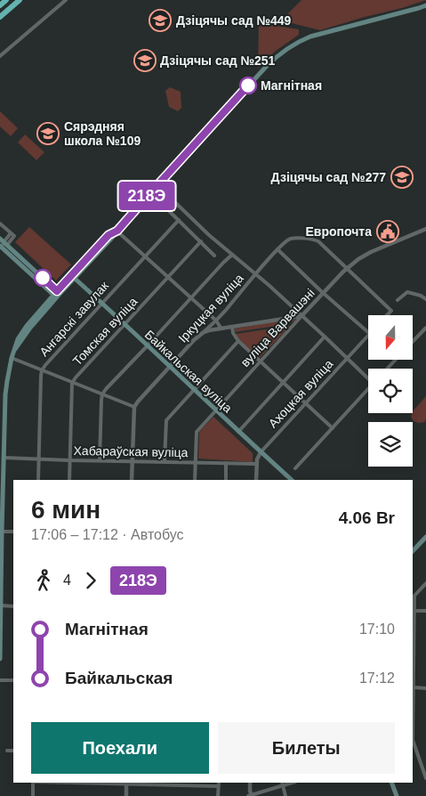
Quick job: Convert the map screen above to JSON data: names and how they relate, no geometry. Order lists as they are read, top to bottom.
{
  "streets": {
    "main road": ["Байкальская вуліца"],
    "street": [
      "Іркуцкая вуліца",
      "Ангарскі завулак",
      "вуліца Варвашэні",
      "Томская вуліца",
      "Ахоцкая вуліца",
      "Хабараўская вуліца"
    ]
  },
  "crossings": [
    ["Іркуцкая вуліца", "вуліца Варвашэні"],
    ["Іркуцкая вуліца", "Байкальская вуліца"],
    ["Ангарскі завулак", "Байкальская вуліца"],
    ["Ангарскі завулак", "Хабараўская вуліца"],
    ["вуліца Варвашэні", "Байкальская вуліца"],
    ["вуліца Варвашэні", "Хабараўская вуліца"],
    ["Томская вуліца", "Байкальская вуліца"],
    ["Томская вуліца", "Хабараўская вуліца"],
    ["Байкальская вуліца", "Ахоцкая вуліца"],
    ["Ахоцкая вуліца", "Хабараўская вуліца"]
  ],
  "places": {
    "school or university": [
      "Дзіцячы сад №449",
      "Дзіцячы сад №251",
      "Сярэдняя школа №109",
      "Дзіцячы сад №277"
    ],
    "other": ["Магнітная"],
    "public building": ["Европочта"]
  },
  "lines": ["bus line 218Э"],
  "north": "bottom",
  "page": {
    "on_map": "218Э",
    "heading": ["6 мин", "17:06 – 17:12 · Автобус", "4.06 Br"],
    "legs": ["4", "218Э"],
    "list": [
      {
        "name": "Магнітная",
        "value": "17:10"
      },
      {
        "name": "Байкальская",
        "value": "17:12"
      }
    ],
    "buttons": ["Поехали", "Билеты"]
  }
}
